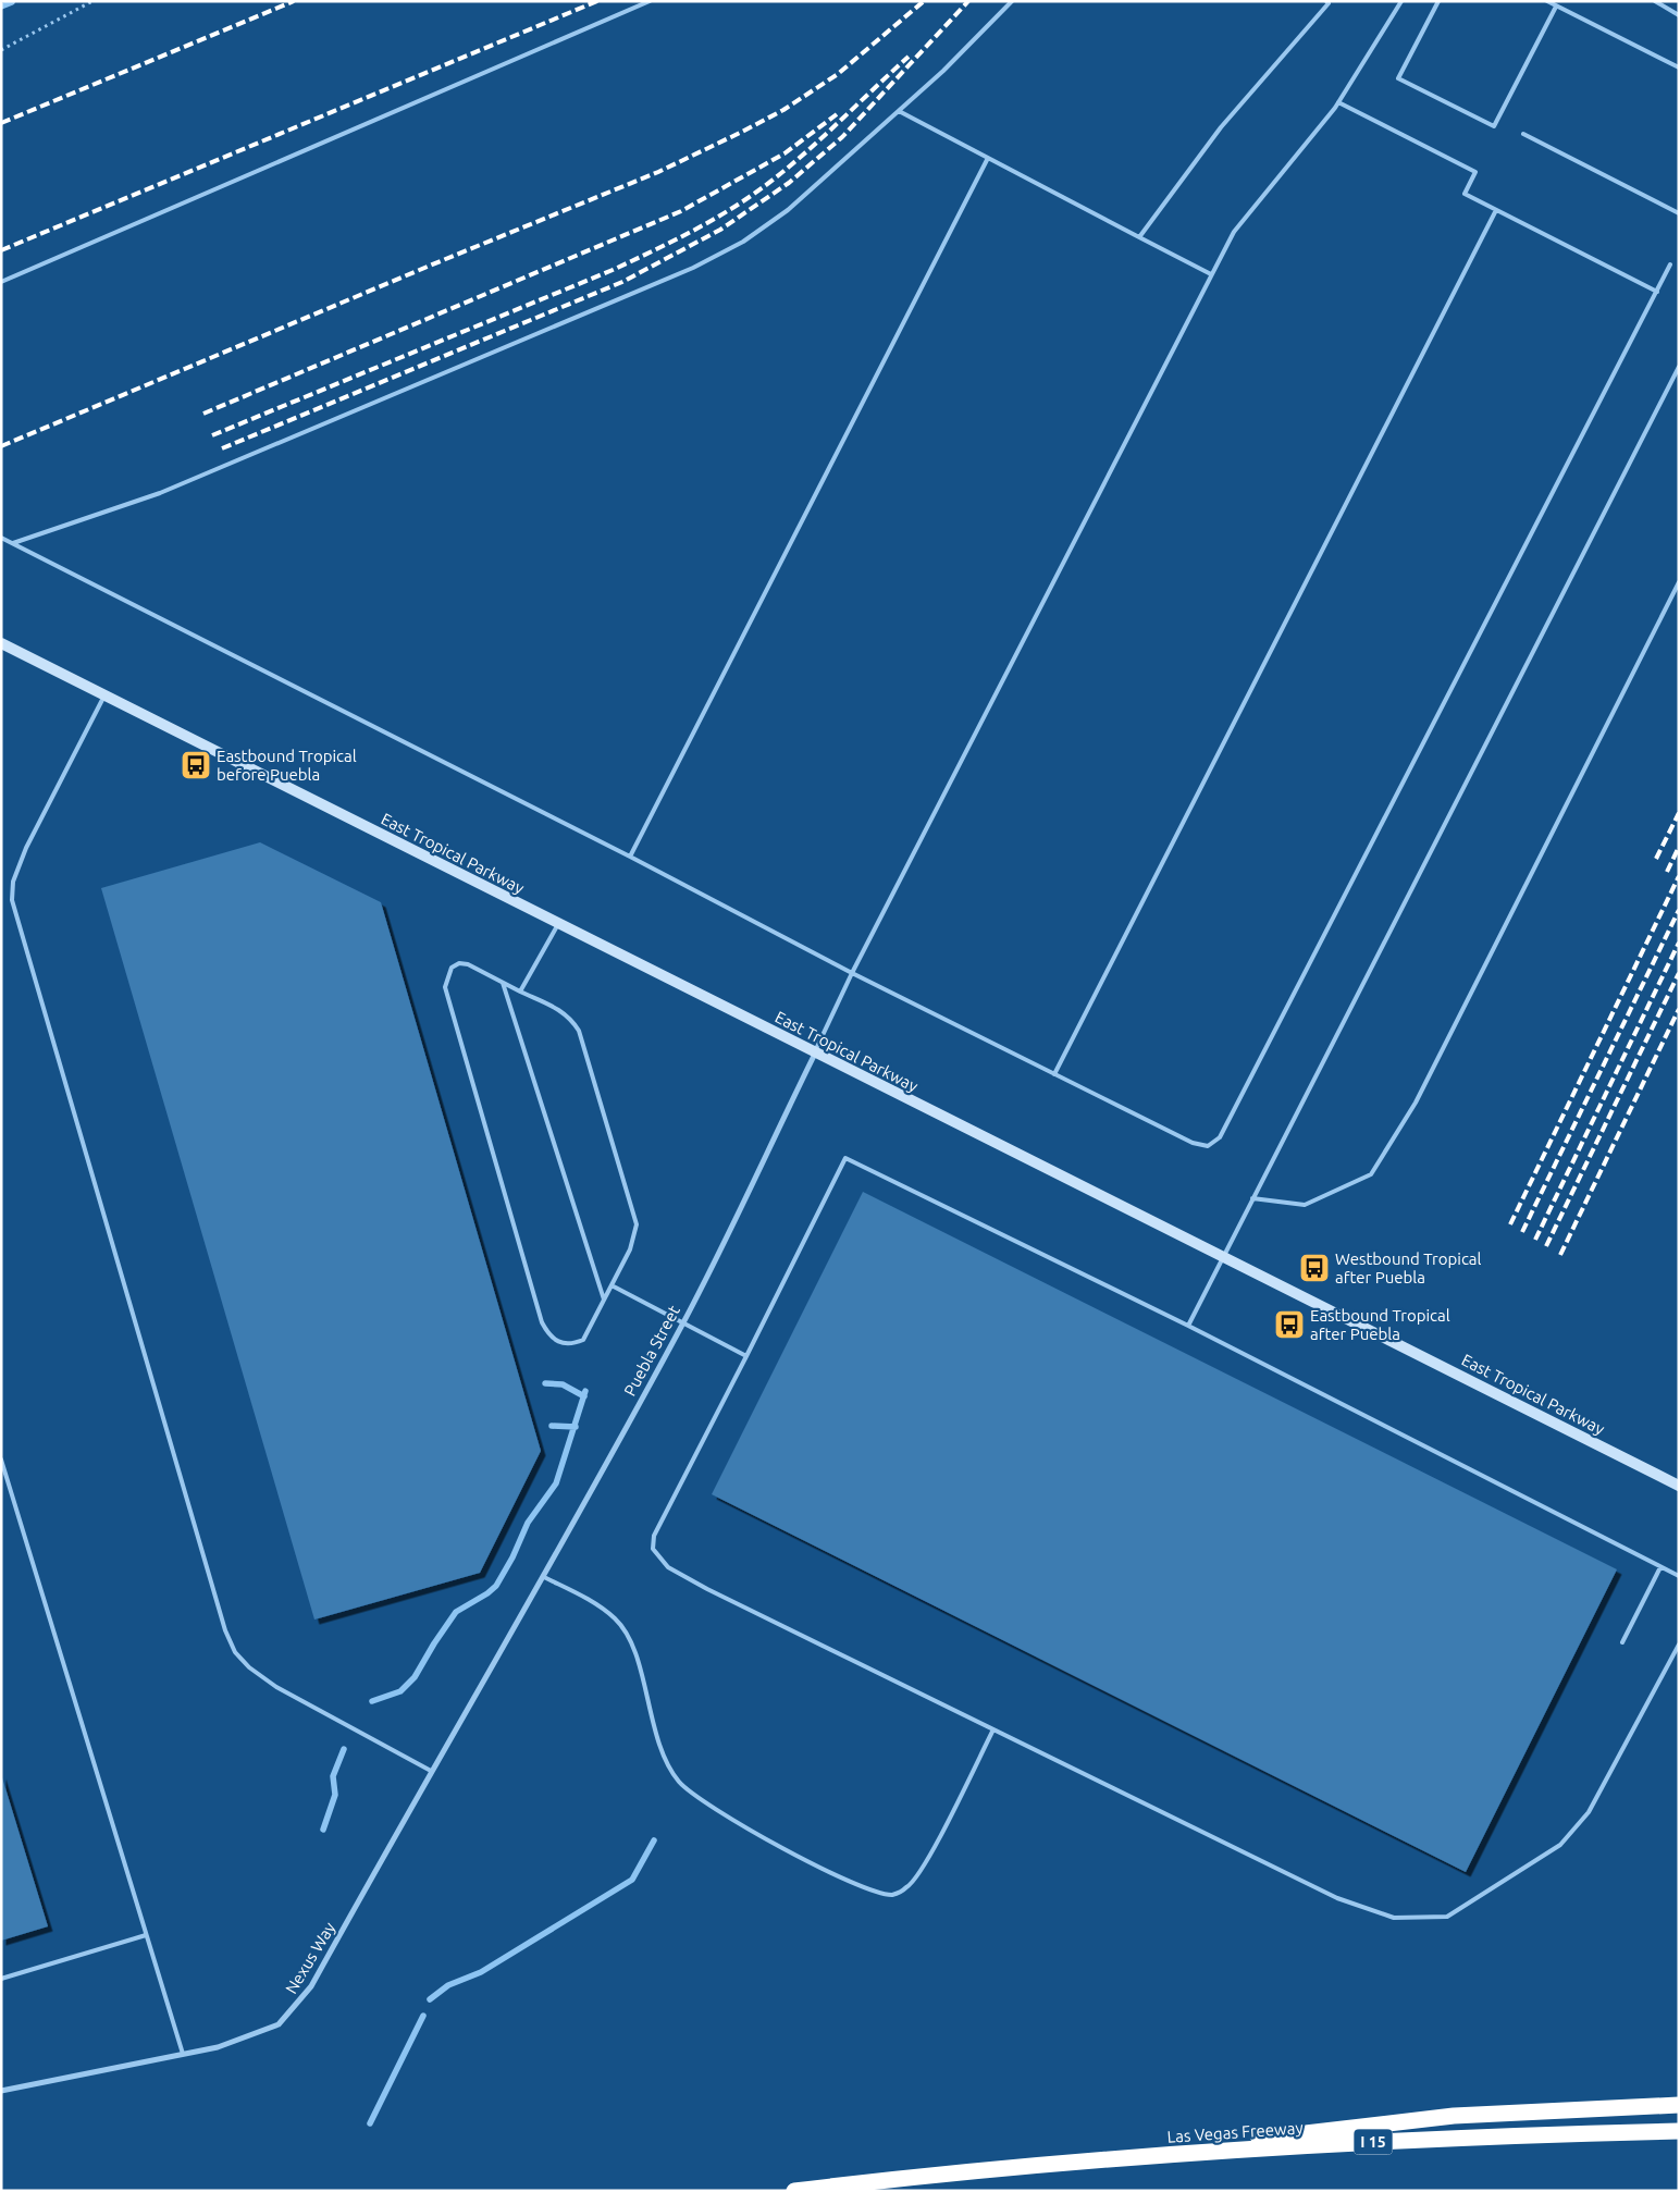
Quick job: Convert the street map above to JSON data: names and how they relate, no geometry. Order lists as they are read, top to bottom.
{
  "streets": {
    "highway": ["Las Vegas Freeway", "I 15"],
    "street": ["East Tropical Parkway", "Puebla Street", "Nexus Way"]
  },
  "crossings": [
    ["East Tropical Parkway", "Puebla Street"],
    ["Puebla Street", "Nexus Way"]
  ],
  "places": {
    "bus stop": ["Eastbound Tropical before Puebla", "Westbound Tropical after Puebla", "Eastbound Tropical after Puebla"]
  }
}
